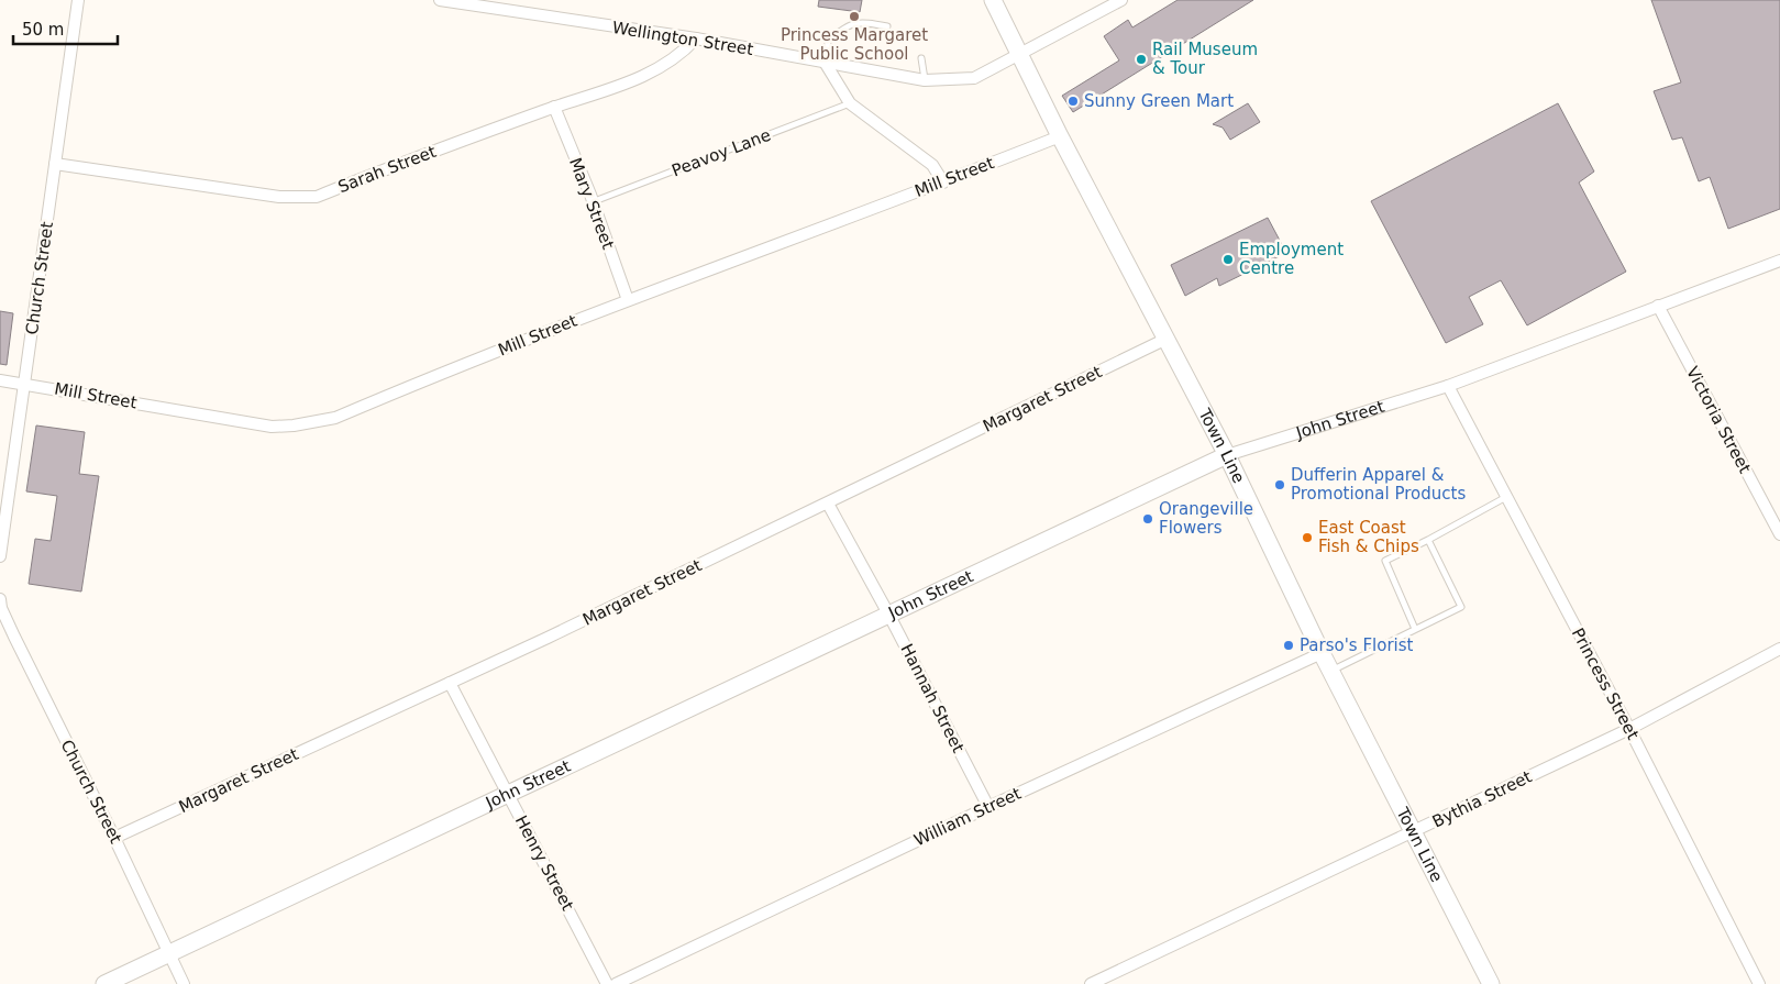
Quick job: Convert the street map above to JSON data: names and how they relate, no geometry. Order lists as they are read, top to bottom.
{
  "streets": {
    "main road": ["John Street", "Town Line"],
    "street": [
      "Wellington Street",
      "Sarah Street",
      "Mill Street",
      "Mary Street",
      "Church Street",
      "Margaret Street",
      "Victoria Street",
      "Princess Street",
      "Hannah Street",
      "Bythia Street",
      "William Street",
      "Henry Street"
    ],
    "lane": ["Peavoy Lane"]
  },
  "crossings": [
    ["Wellington Street", "Sarah Street"],
    ["Wellington Street", "Town Line"],
    ["Peavoy Lane", "Mary Street"],
    ["Sarah Street", "Mary Street"],
    ["Sarah Street", "Church Street"],
    ["Mill Street", "Mary Street"],
    ["Mill Street", "Church Street"],
    ["Mill Street", "Town Line"],
    ["Church Street", "Margaret Street"],
    ["Church Street", "John Street"],
    ["Margaret Street", "Town Line"],
    ["Margaret Street", "Hannah Street"],
    ["Margaret Street", "Henry Street"],
    ["John Street", "Victoria Street"],
    ["John Street", "Town Line"],
    ["John Street", "Princess Street"],
    ["John Street", "Hannah Street"],
    ["John Street", "Henry Street"],
    ["Town Line", "Bythia Street"],
    ["Town Line", "William Street"],
    ["Princess Street", "Bythia Street"],
    ["Hannah Street", "William Street"]
  ],
  "places": [
    "Princess Margaret Public School",
    "Rail Museum & Tour",
    "Sunny Green Mart",
    "Employment Centre",
    "Dufferin Apparel & Promotional Products",
    "Orangeville Flowers",
    "East Coast Fish & Chips",
    "Parso's Florist"
  ],
  "scale_bar": "50 m"
}
